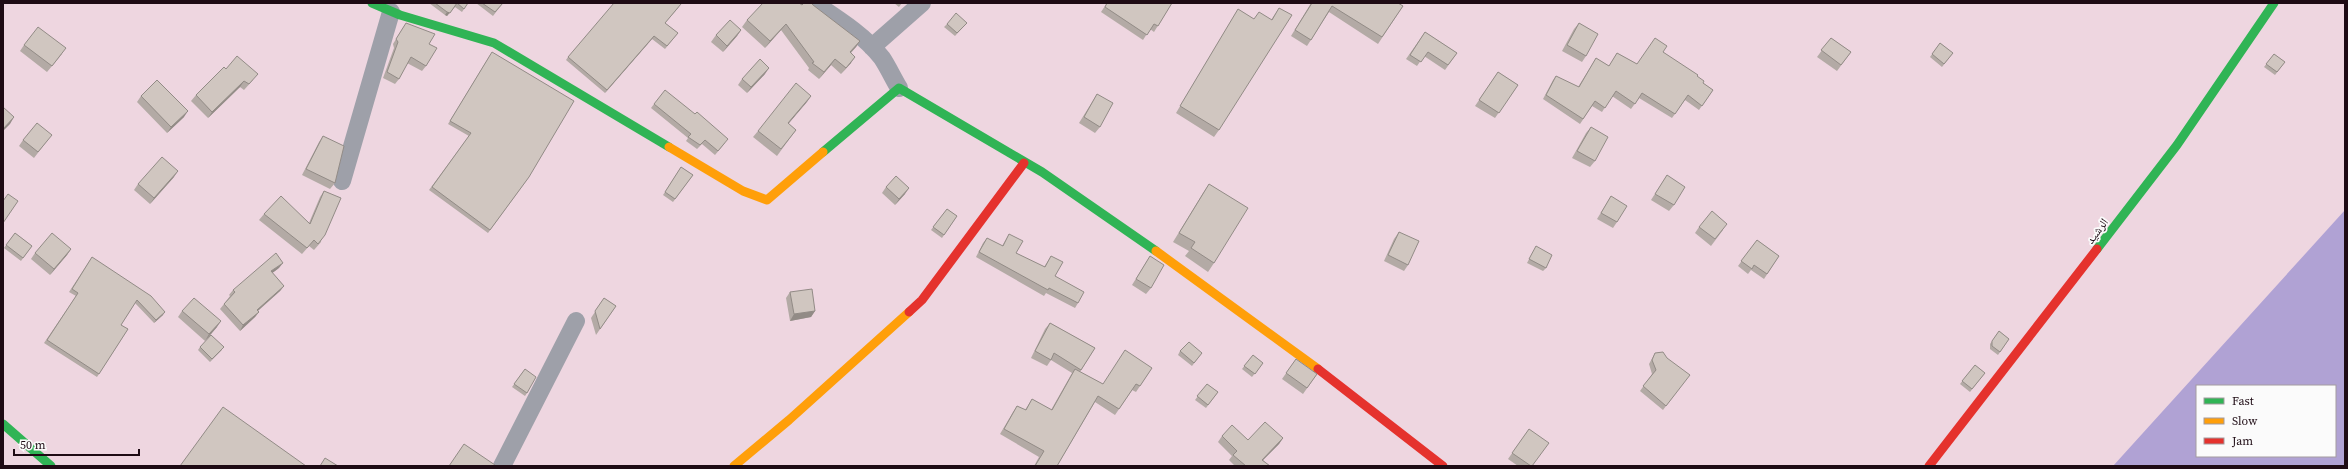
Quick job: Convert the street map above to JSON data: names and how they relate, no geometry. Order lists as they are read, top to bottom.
{
  "streets": {
    "street": ["الرشيد"]
  },
  "legend": ["Fast", "Slow", "Jam"],
  "scale_bar": "50 m"
}
